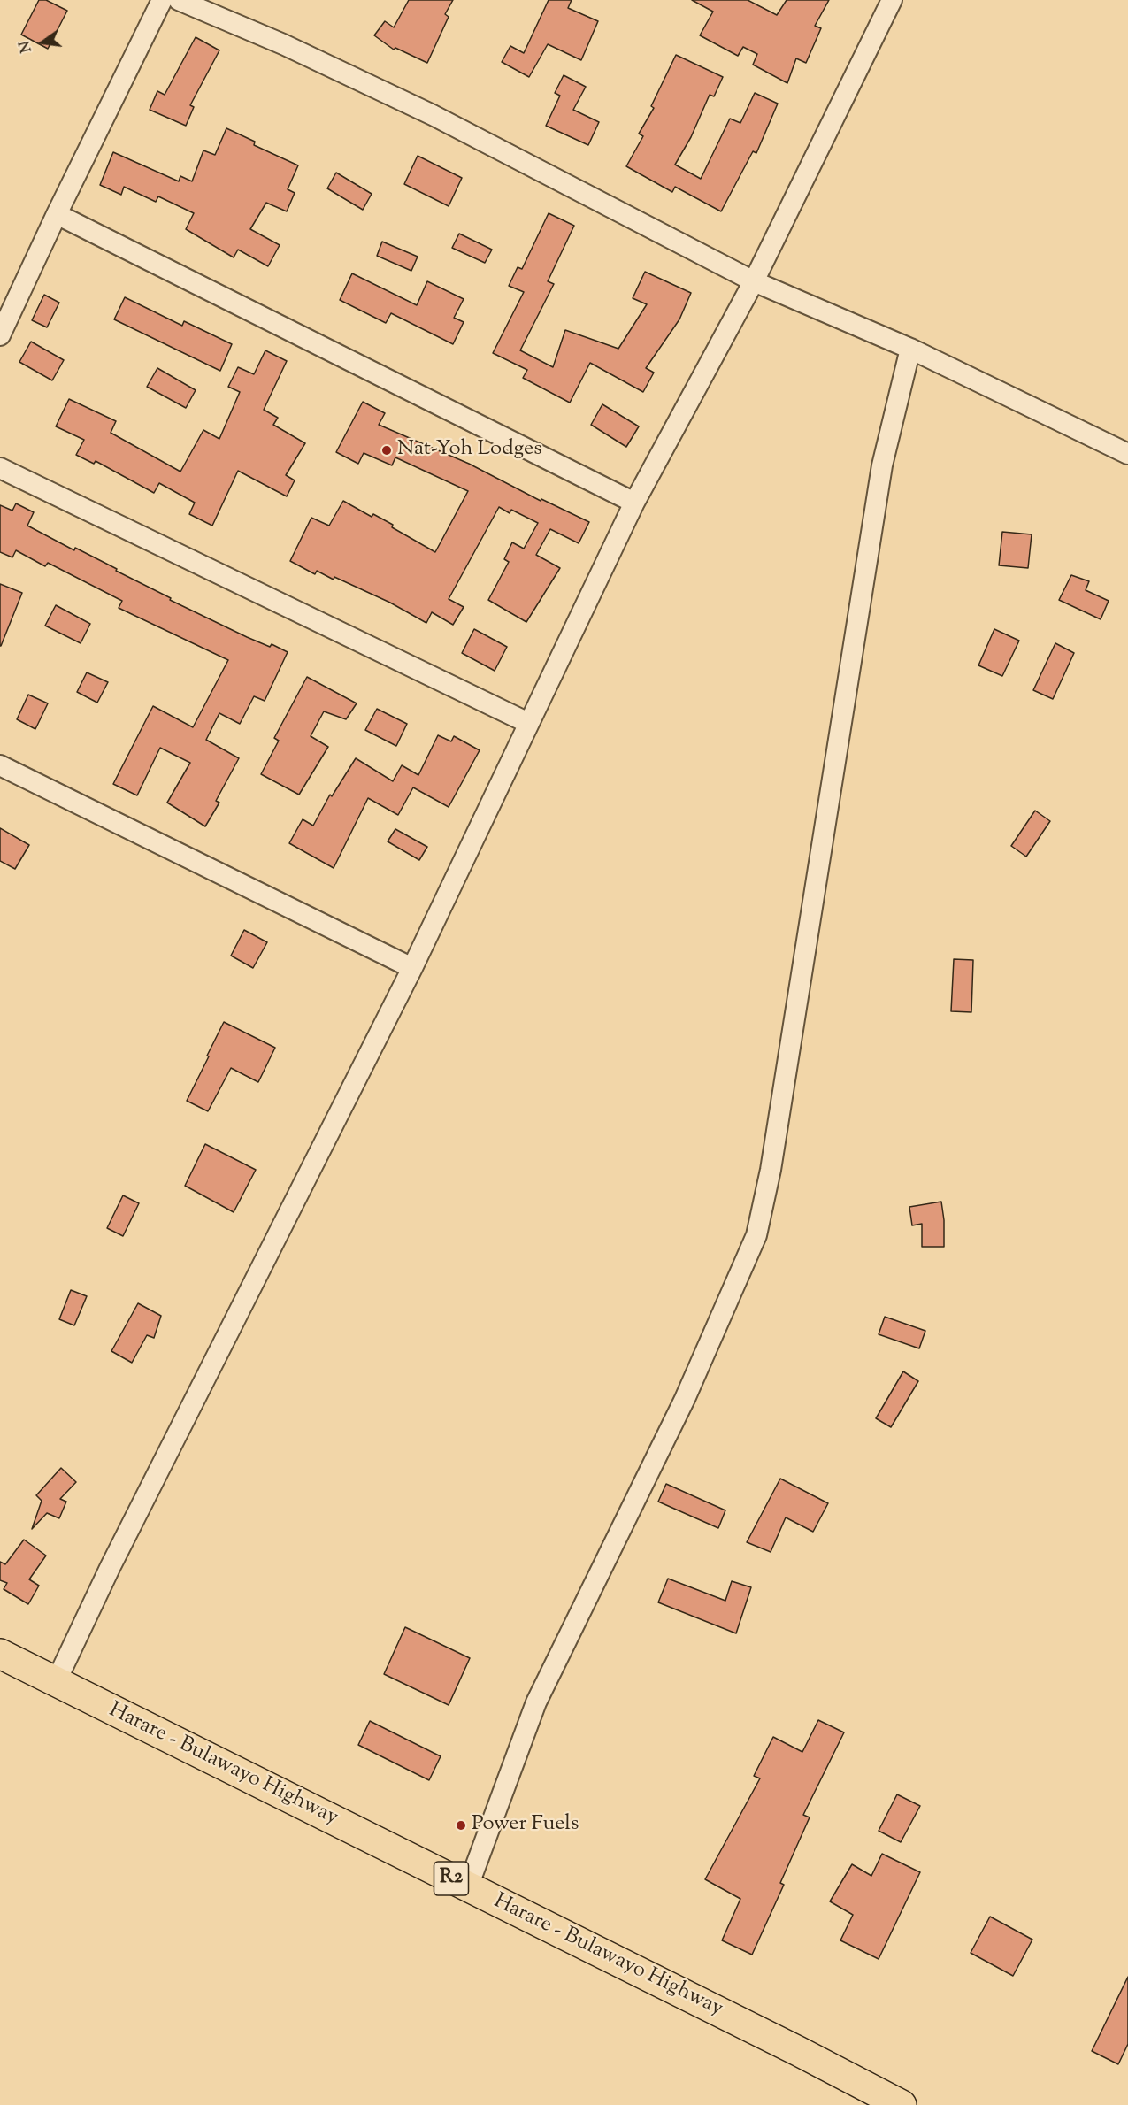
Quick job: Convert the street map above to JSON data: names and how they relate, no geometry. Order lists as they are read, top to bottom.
{
  "streets": {
    "highway": ["Harare - Bulawayo Highway", "R2"]
  },
  "places": ["Nat-Yoh Lodges", "Power Fuels"],
  "north": "left"
}
